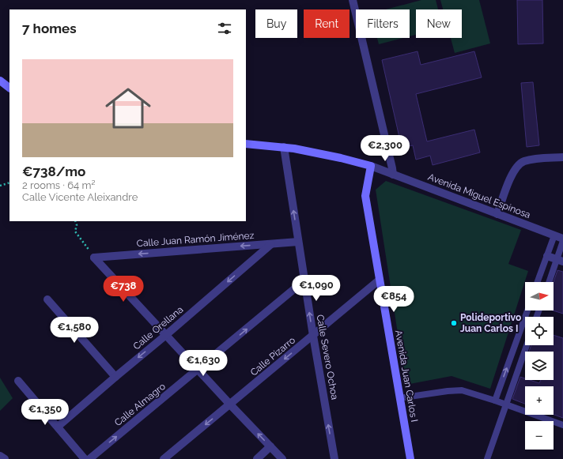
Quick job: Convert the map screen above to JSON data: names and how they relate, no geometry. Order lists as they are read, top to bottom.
{
  "streets": {
    "street": [
      "Avenida Miguel Espinosa",
      "Calle Juan Ramón Jiménez",
      "Calle Orellana",
      "Calle Pizarro",
      "Calle Severo Ochoa",
      "Avenida Juan Carlos I",
      "Calle Almagro"
    ]
  },
  "crossings": [
    ["Avenida Miguel Espinosa", "Avenida Juan Carlos I"],
    ["Calle Juan Ramón Jiménez", "Calle Orellana"],
    ["Calle Juan Ramón Jiménez", "Calle Severo Ochoa"],
    ["Calle Pizarro", "Calle Severo Ochoa"],
    ["Calle Pizarro", "Avenida Juan Carlos I"],
    ["Calle Severo Ochoa", "Calle Almagro"]
  ],
  "one_way": [
    "Calle Juan Ramón Jiménez",
    "Calle Orellana",
    "Calle Pizarro",
    "Calle Severo Ochoa",
    "Calle Almagro"
  ],
  "places": ["Polideportivo Juan Carlos I"],
  "north": "right",
  "page": {
    "chip": [
      "Buy",
      "Rent",
      "Filters",
      "New"
    ],
    "heading": "7 homes",
    "list": [
      {
        "name": "€738/mo",
        "note": "2 rooms · 64 m² · Calle Vicente Aleixandre"
      }
    ],
    "price": [
      "€2,300",
      "€1,090",
      "€738",
      "€854",
      "€1,580",
      "€1,630",
      "€1,350"
    ],
    "map_buttons": ["+", "−"]
  }
}
